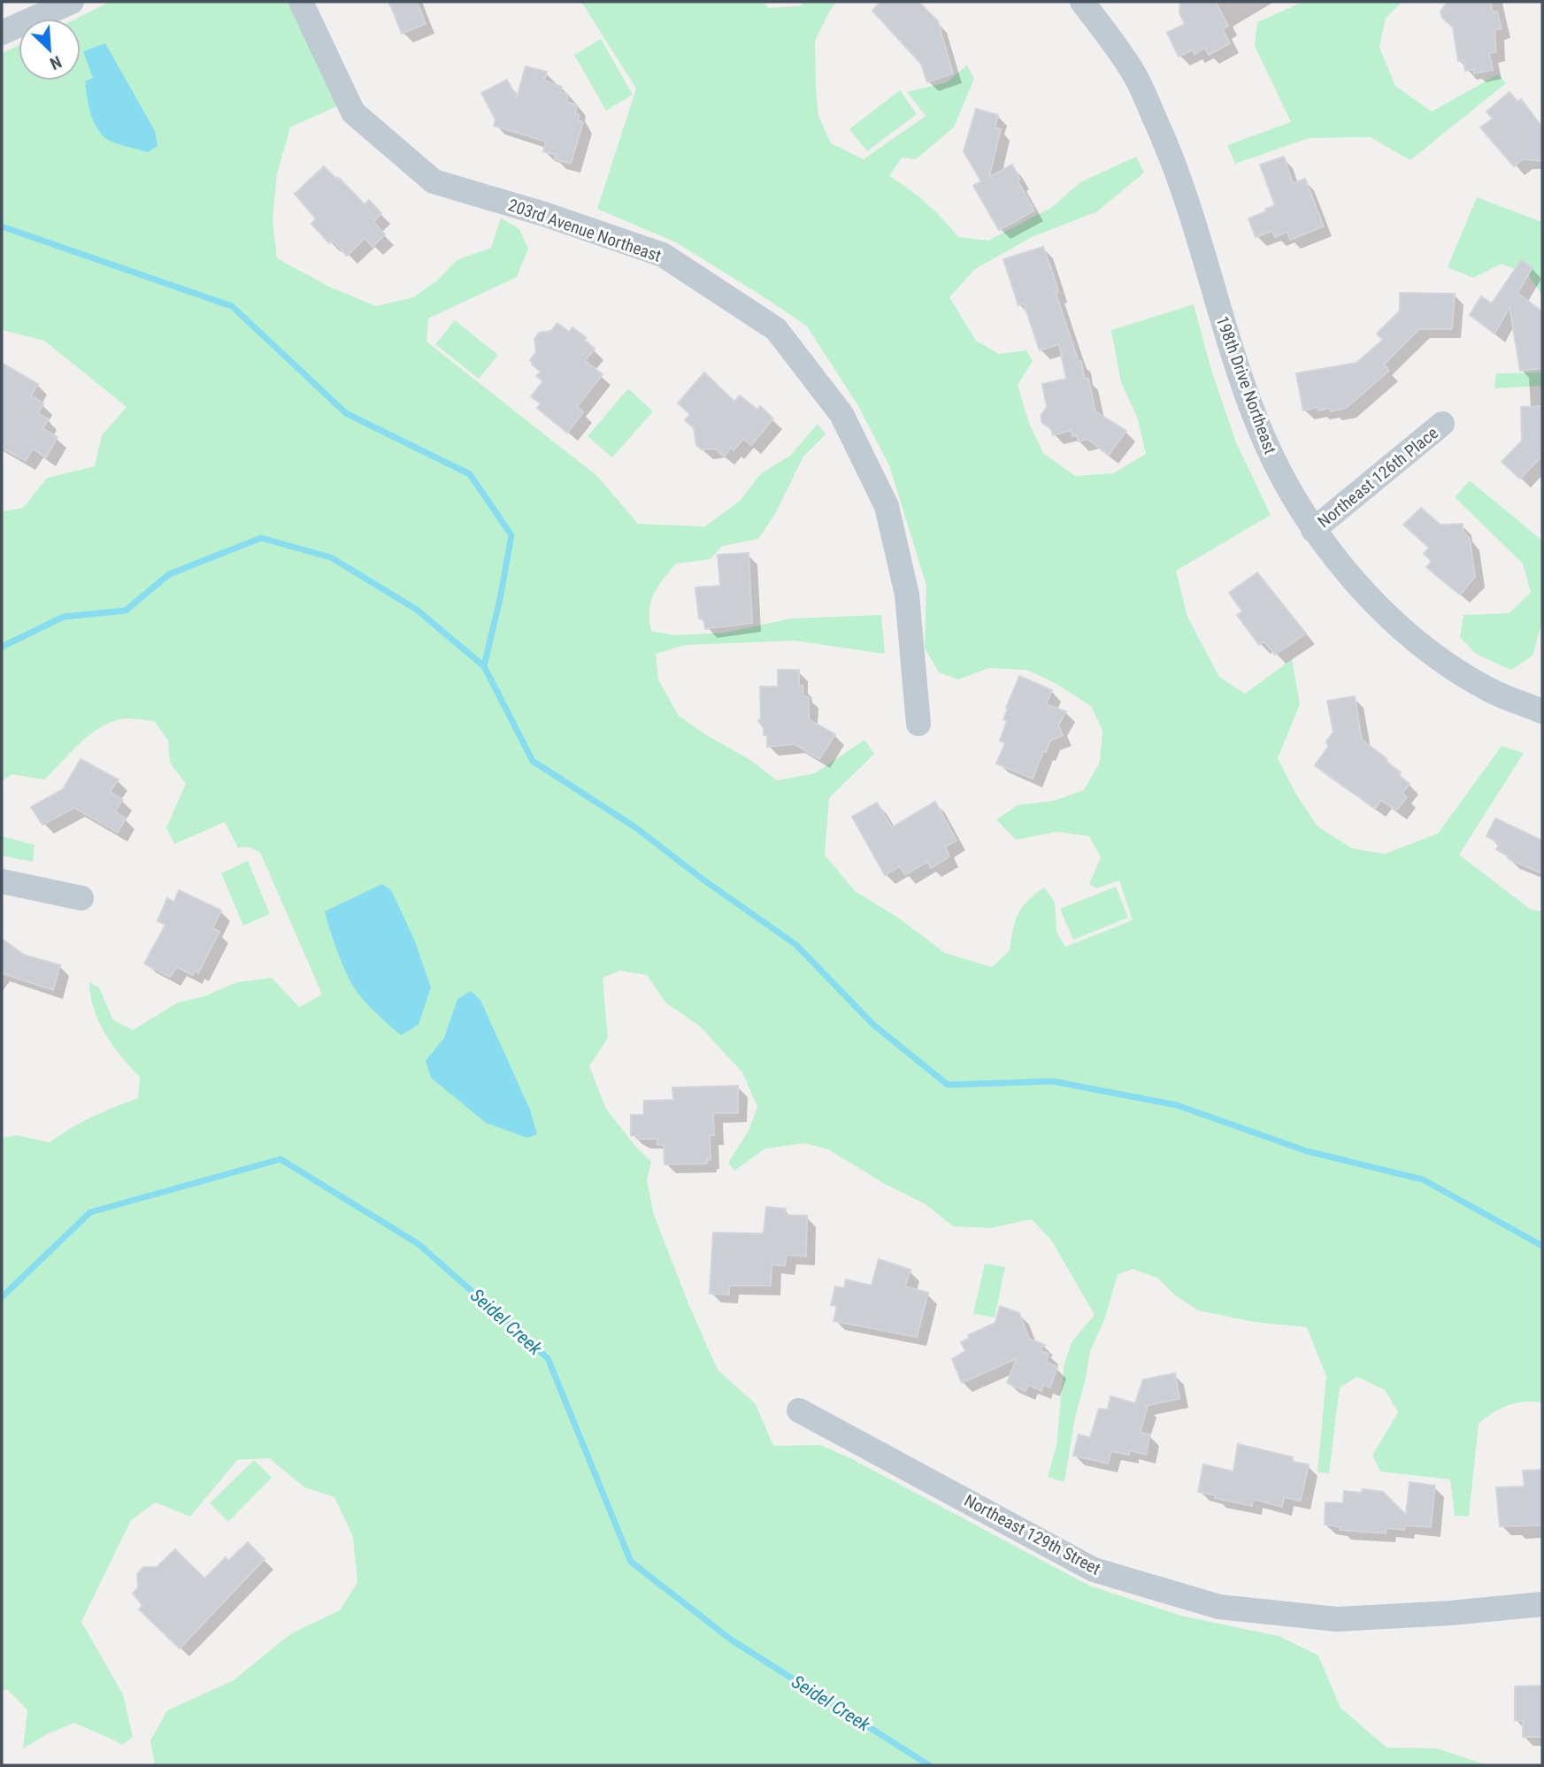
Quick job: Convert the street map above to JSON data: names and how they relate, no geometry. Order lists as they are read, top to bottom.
{
  "streets": {
    "street": [
      "203rd Avenue Northeast",
      "198th Drive Northeast",
      "Northeast 126th Place",
      "Northeast 129th Street"
    ]
  },
  "crossings": [
    ["198th Drive Northeast", "Northeast 126th Place"]
  ],
  "water": ["Seidel Creek"],
  "north": "bottom right"
}
